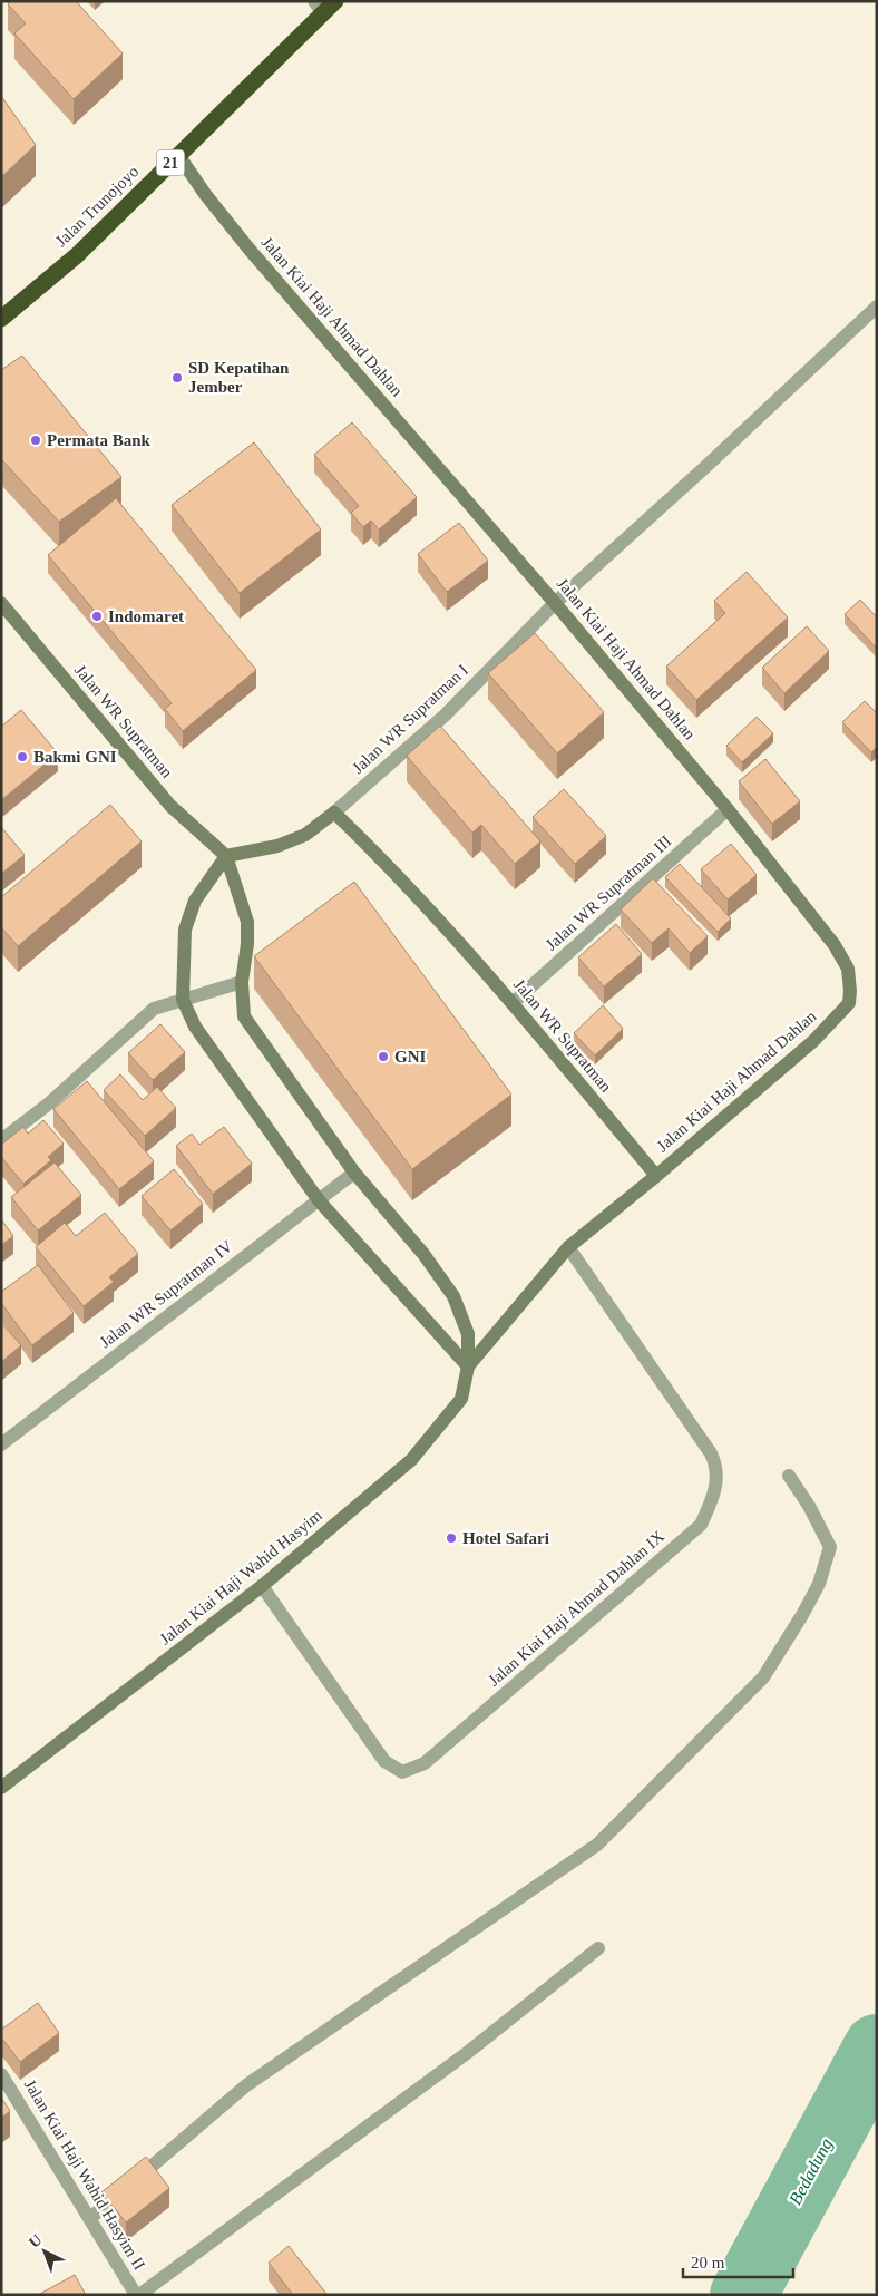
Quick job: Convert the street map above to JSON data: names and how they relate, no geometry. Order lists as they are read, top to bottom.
{
  "streets": {
    "highway": ["21", "Jalan Trunojoyo"],
    "street": [
      "Jalan Kiai Haji Ahmad Dahlan",
      "Jalan WR Supratman I",
      "Jalan WR Supratman",
      "Jalan WR Supratman III",
      "Jalan WR Supratman IV",
      "Jalan Kiai Haji Wahid Hasyim",
      "Jalan Kiai Haji Ahmad Dahlan IX",
      "Jalan Kiai Haji Wahid Hasyim II"
    ]
  },
  "crossings": [
    ["Jalan Trunojoyo", "Jalan Kiai Haji Ahmad Dahlan"],
    ["Jalan Kiai Haji Ahmad Dahlan", "Jalan WR Supratman I"],
    ["Jalan Kiai Haji Ahmad Dahlan", "Jalan WR Supratman"],
    ["Jalan Kiai Haji Ahmad Dahlan", "Jalan WR Supratman III"],
    ["Jalan WR Supratman I", "Jalan WR Supratman"],
    ["Jalan WR Supratman", "Jalan WR Supratman III"],
    ["Jalan Kiai Haji Wahid Hasyim", "Jalan Kiai Haji Ahmad Dahlan IX"]
  ],
  "water": ["Bedadung"],
  "places": [
    "SD Kepatihan Jember",
    "Permata Bank",
    "Indomaret",
    "Bakmi GNI",
    "GNI",
    "Hotel Safari"
  ],
  "scale_bar": "20 m",
  "north": "top left"
}
